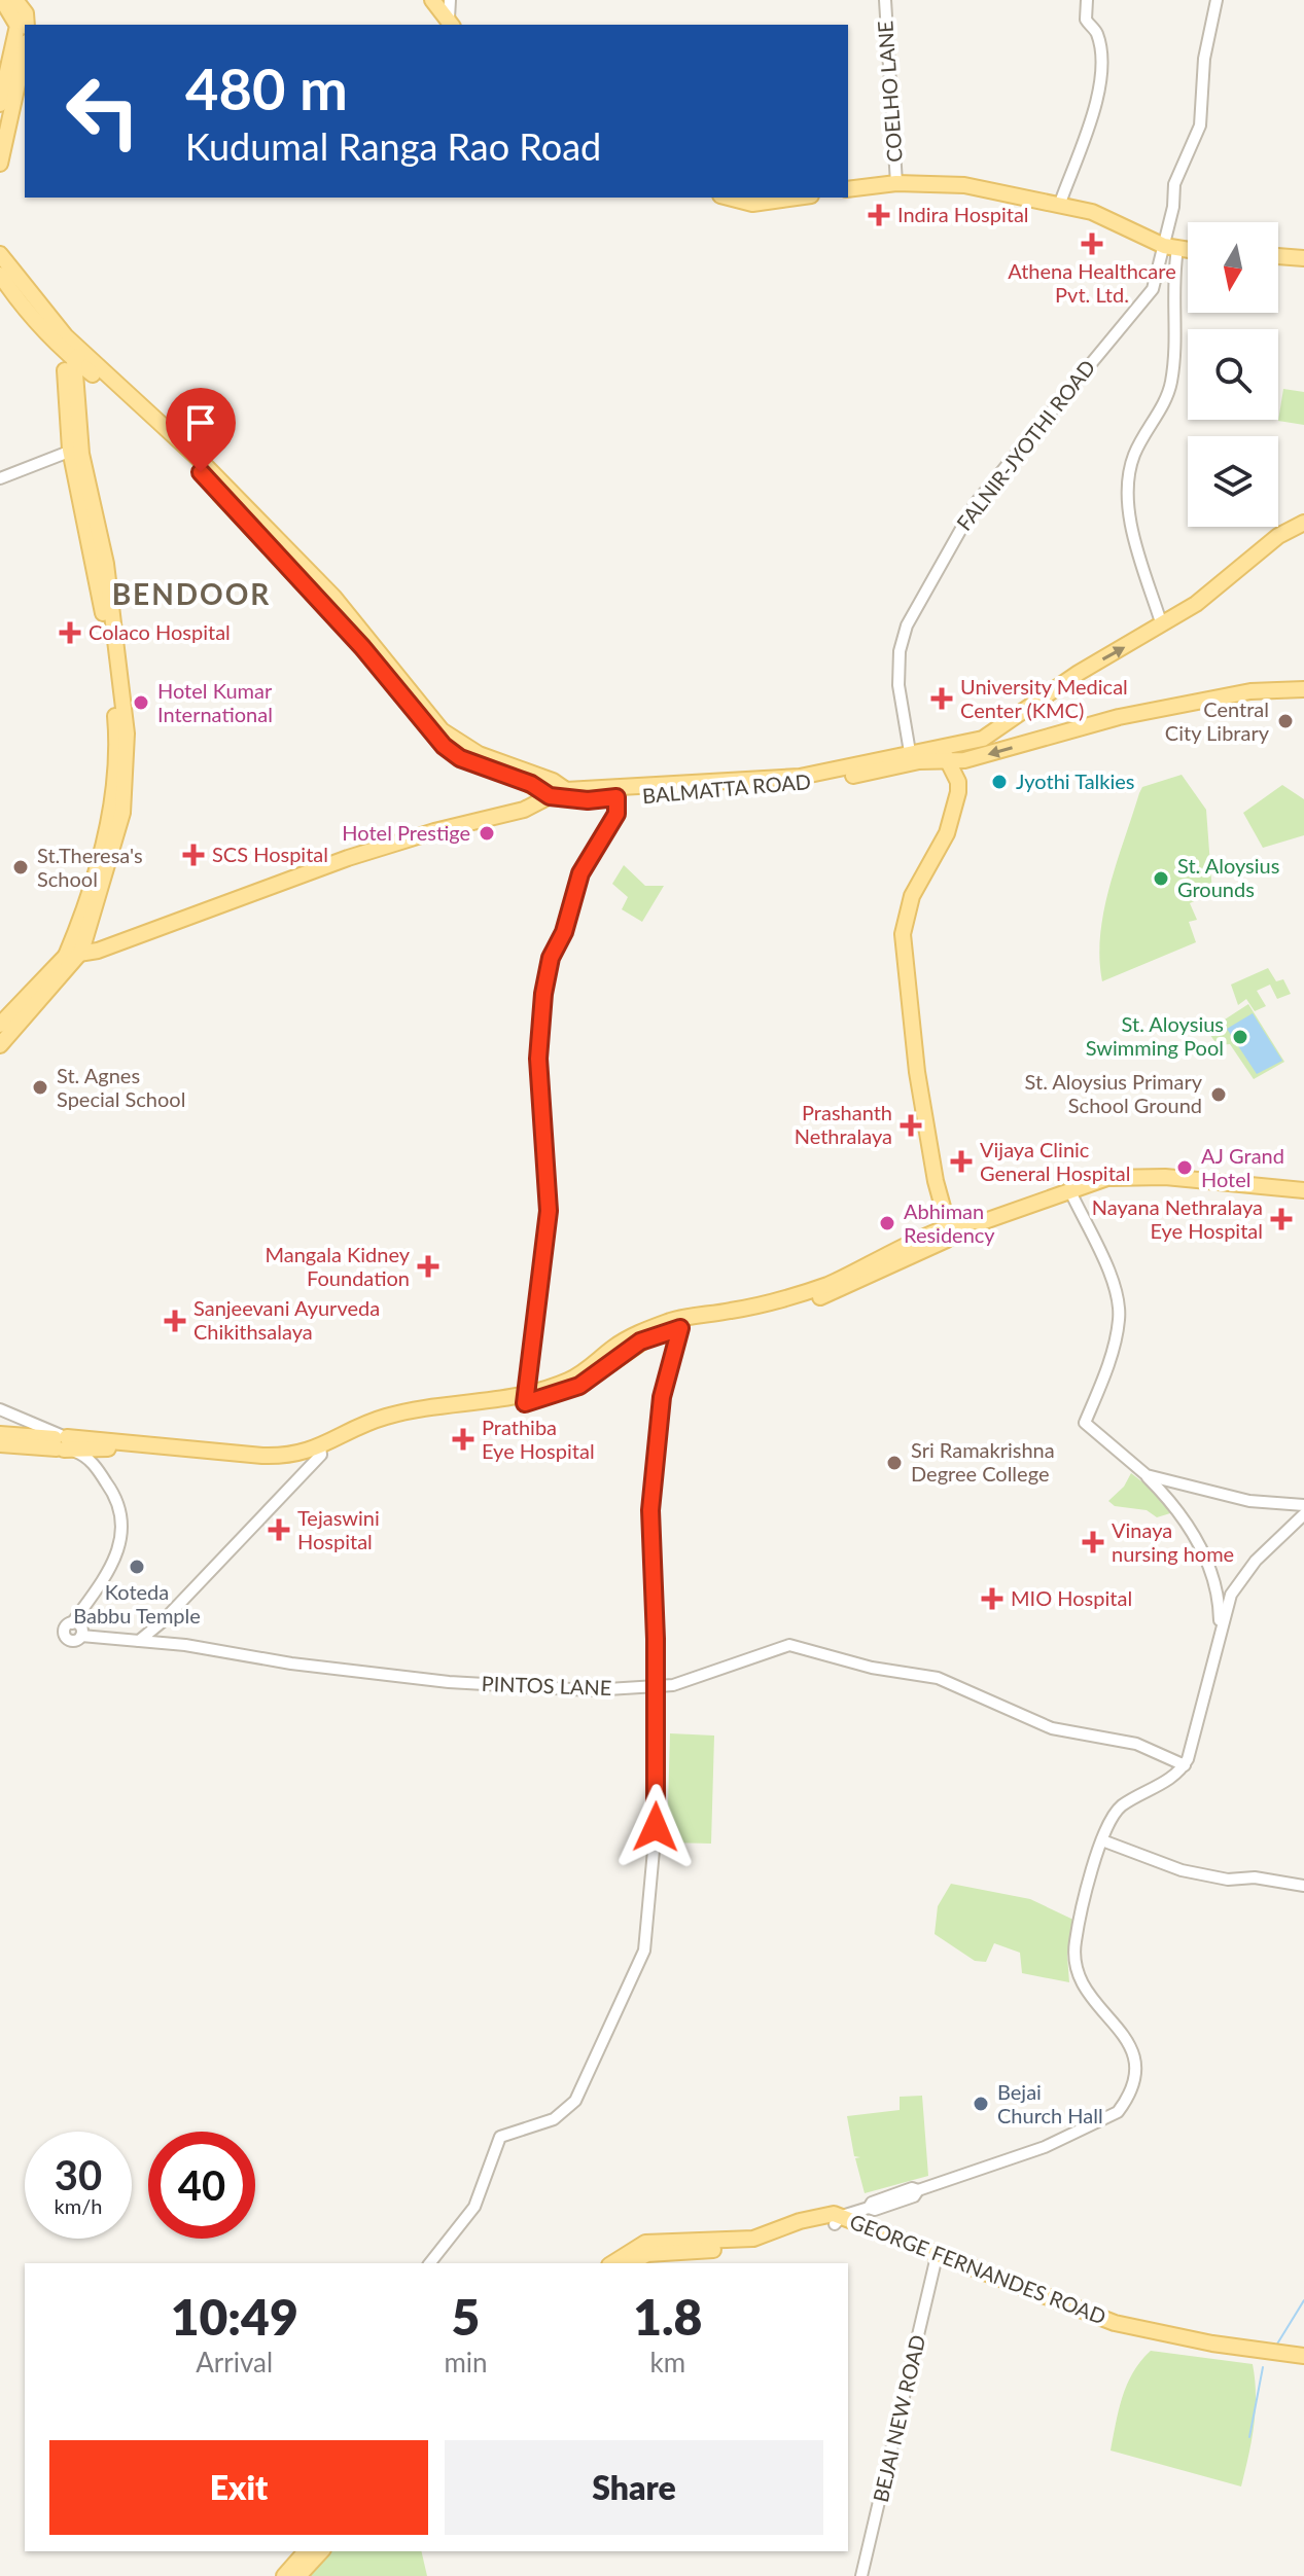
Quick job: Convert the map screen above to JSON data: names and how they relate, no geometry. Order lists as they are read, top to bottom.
{
  "streets": {
    "main road": ["BALMATTA ROAD", "GEORGE FERNANDES ROAD"],
    "street": [
      "COELHO LANE",
      "FALNIR-JYOTHI ROAD",
      "PINTOS LANE",
      "BEJAI NEW ROAD"
    ]
  },
  "crossings": [
    ["GEORGE FERNANDES ROAD", "BEJAI NEW ROAD"]
  ],
  "districts": ["BENDOOR"],
  "places": {
    "health": [
      "Indira Hospital",
      "Athena Healthcare Pvt. Ltd.",
      "Colaco Hospital",
      "University Medical Center (KMC)",
      "SCS Hospital",
      "Prashanth Nethralaya",
      "Vijaya Clinic General Hospital",
      "Nayana Nethralaya Eye Hospital",
      "Mangala Kidney Foundation",
      "Sanjeevani Ayurveda Chikithsalaya",
      "Prathiba Eye Hospital",
      "Tejaswini Hospital",
      "Vinaya nursing home",
      "MIO Hospital"
    ],
    "other": [
      "Hotel Kumar International",
      "Central City Library",
      "Jyothi Talkies",
      "Hotel Prestige",
      "St.Theresa's School",
      "St. Aloysius Grounds",
      "St. Aloysius Swimming Pool",
      "St. Agnes Special School",
      "St. Aloysius Primary School Ground",
      "AJ Grand Hotel",
      "Abhiman Residency",
      "Sri Ramakrishna Degree College",
      "Koteda Babbu Temple",
      "Bejai Church Hall"
    ]
  },
  "north": "bottom",
  "page": {
    "turn": ["480 m", "Kudumal Ranga Rao Road"],
    "speed": "30 km/h",
    "limit": "40",
    "eta": [
      "10:49",
      "Arrival",
      "5",
      "min",
      "1.8",
      "km"
    ],
    "buttons": ["Exit", "Share"]
  }
}
